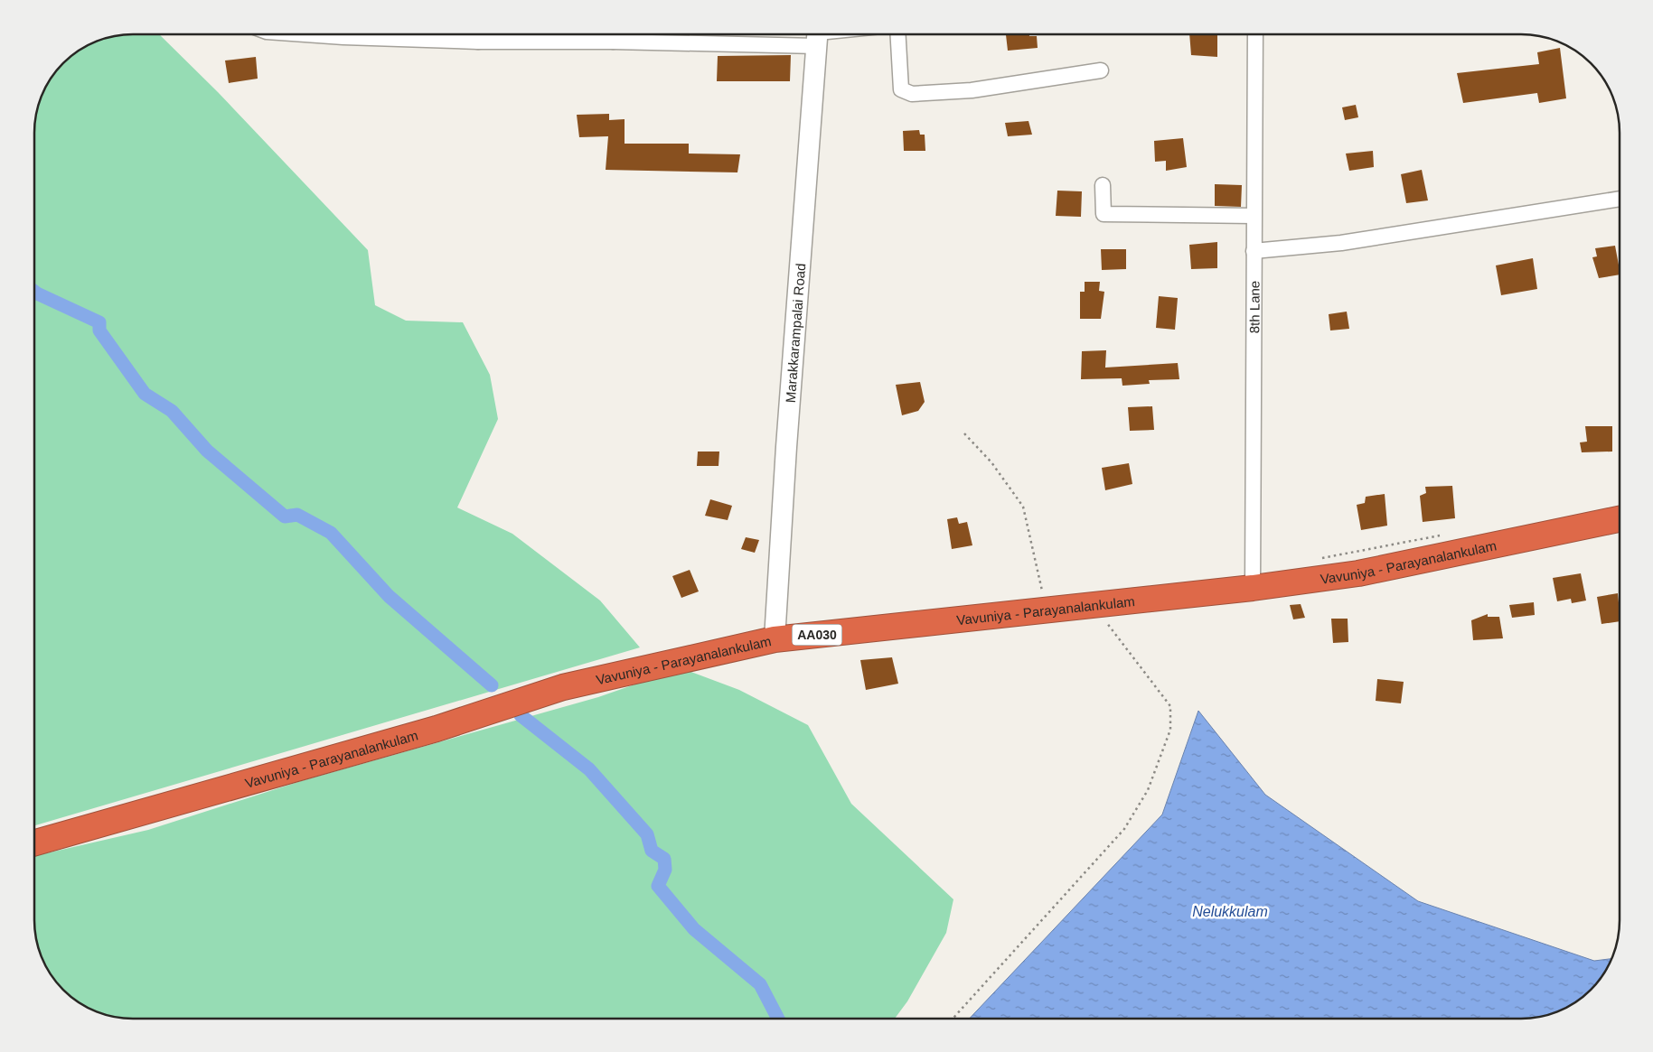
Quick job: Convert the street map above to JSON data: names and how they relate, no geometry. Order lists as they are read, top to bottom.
{
  "streets": {
    "highway": ["Vavuniya - Parayanalankulam", "AA030"],
    "street": ["8th Lane", "Marakkarampalai Road"]
  },
  "crossings": [
    ["8th Lane", "Vavuniya - Parayanalankulam"],
    ["Marakkarampalai Road", "Vavuniya - Parayanalankulam"]
  ],
  "water": ["Nelukkulam"]
}
